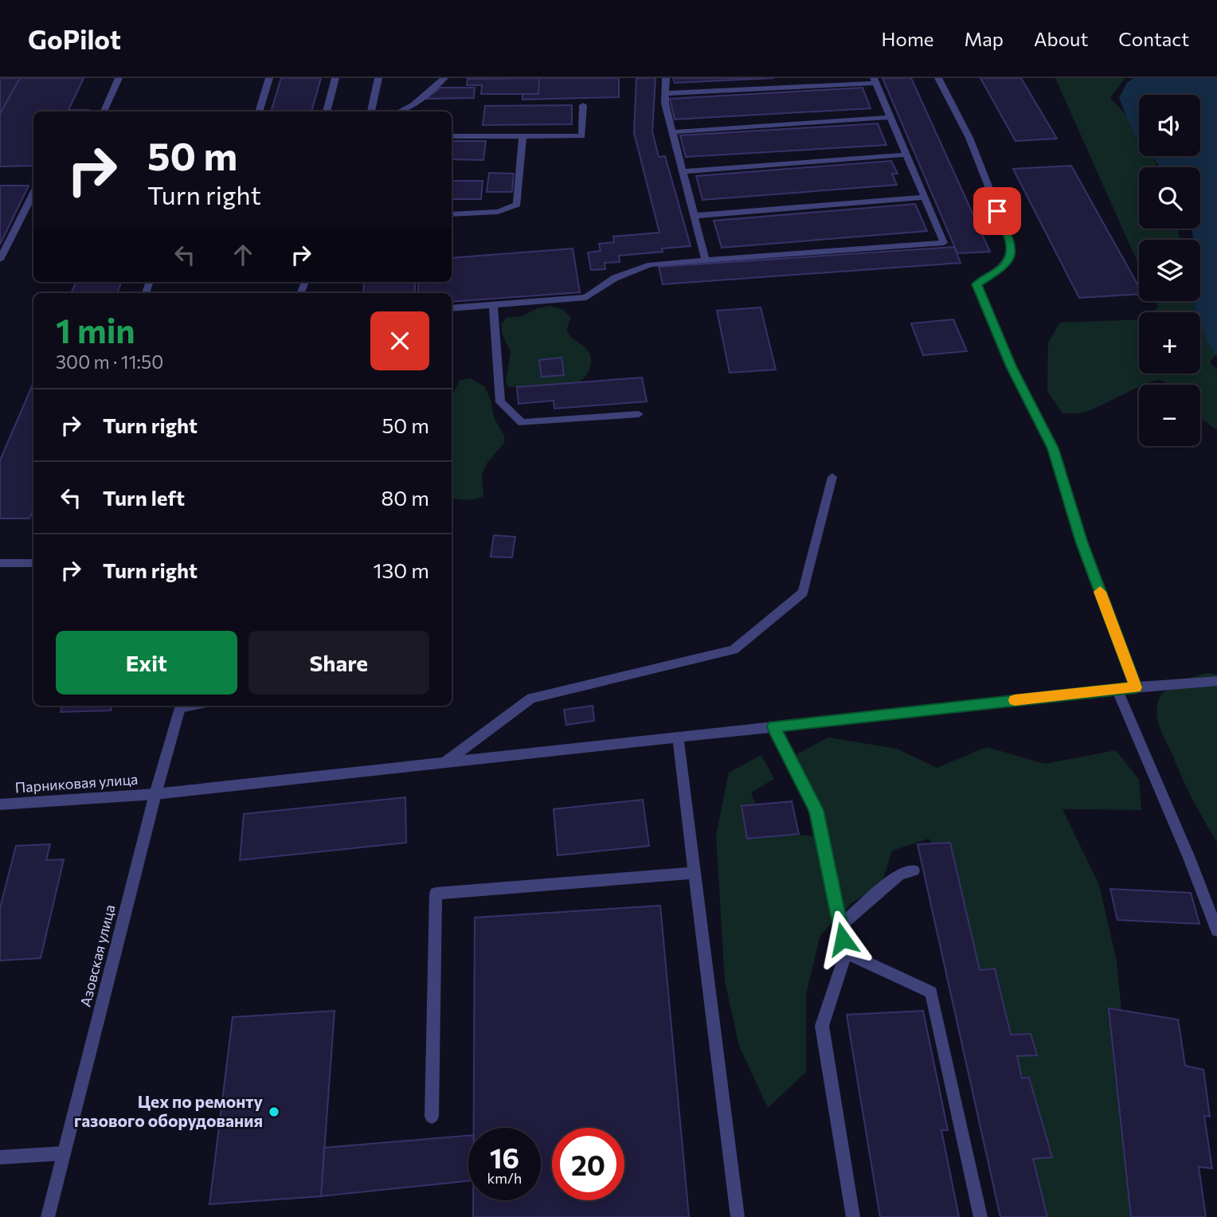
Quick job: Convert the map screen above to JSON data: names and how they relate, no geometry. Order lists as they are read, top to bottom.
{
  "streets": {
    "street": ["Парниковая улица", "Азовская улица"]
  },
  "crossings": [
    ["Парниковая улица", "Азовская улица"]
  ],
  "places": ["Цех по ремонту газового оборудования"],
  "page": {
    "header": "GoPilot",
    "nav": [
      "Home",
      "Map",
      "About",
      "Contact"
    ],
    "map_buttons": ["+", "−"],
    "turn": ["50 m", "Turn right"],
    "heading": ["1 min", "300 m · 11:50"],
    "list": [
      {
        "name": "Turn right",
        "value": "50 m"
      },
      {
        "name": "Turn left",
        "value": "80 m"
      },
      {
        "name": "Turn right",
        "value": "130 m"
      }
    ],
    "buttons": ["Exit", "Share"],
    "speed": "16 km/h",
    "limit": "20"
  }
}
